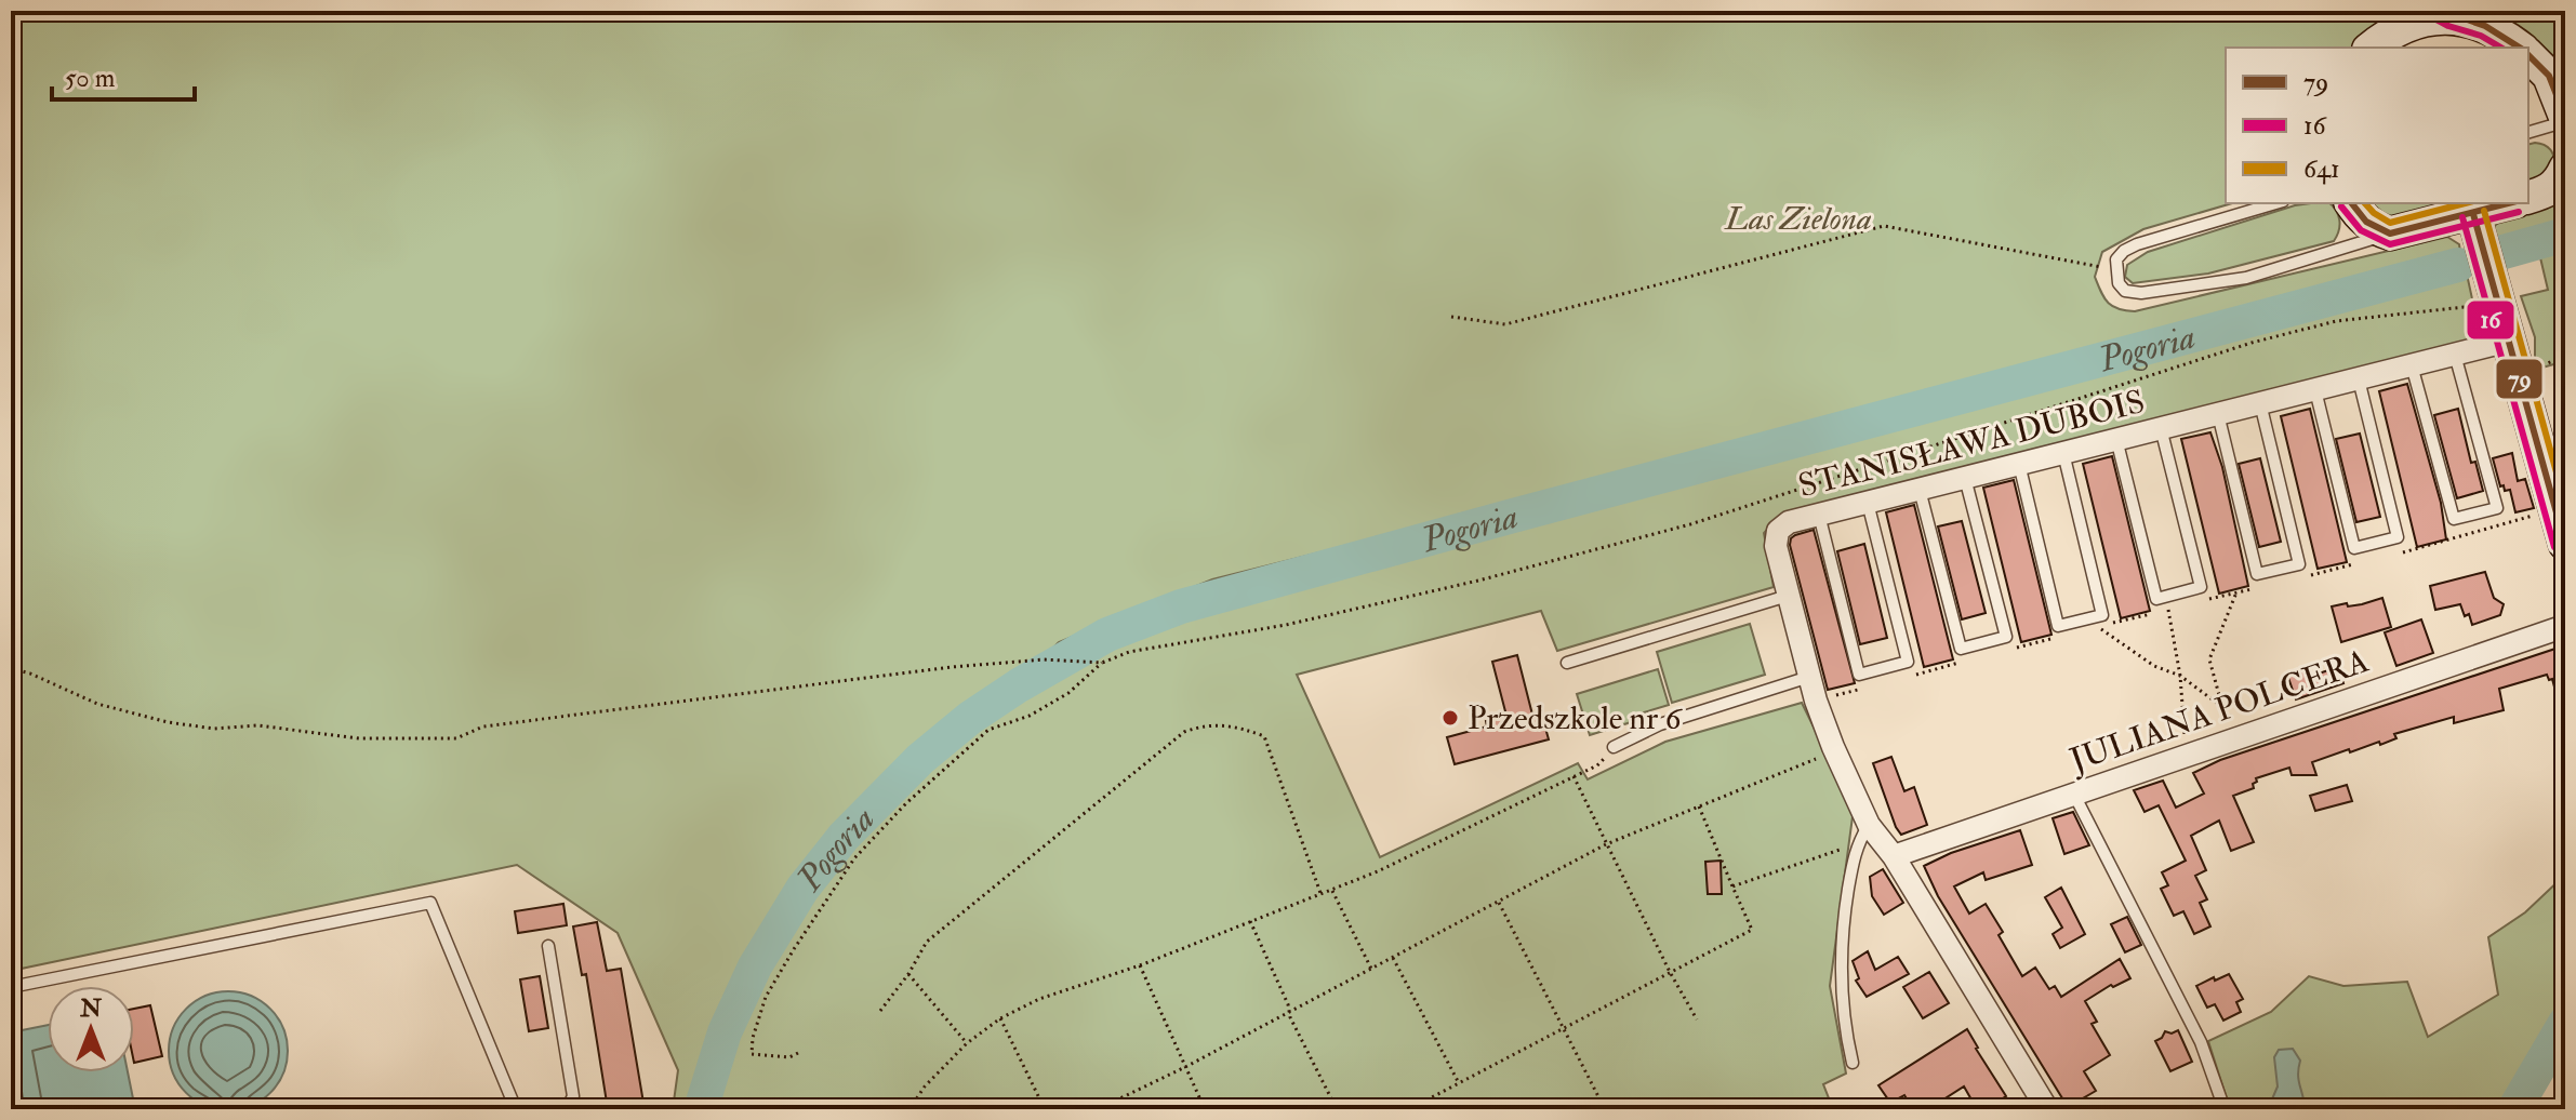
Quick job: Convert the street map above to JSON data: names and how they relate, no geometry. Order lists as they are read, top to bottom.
{
  "streets": {
    "street": ["STANISŁAWA DUBOIS", "JULIANA POLCERA"]
  },
  "crossings": [
    ["STANISŁAWA DUBOIS", "JULIANA POLCERA"]
  ],
  "water": ["Pogoria"],
  "parks": ["Las Zielona"],
  "places": ["Przedszkole nr 6"],
  "lines": ["transit line 79", "transit line 16", "transit line 641"],
  "legend": ["79", "16", "641"],
  "scale_bar": "50 m",
  "north": "top"
}
